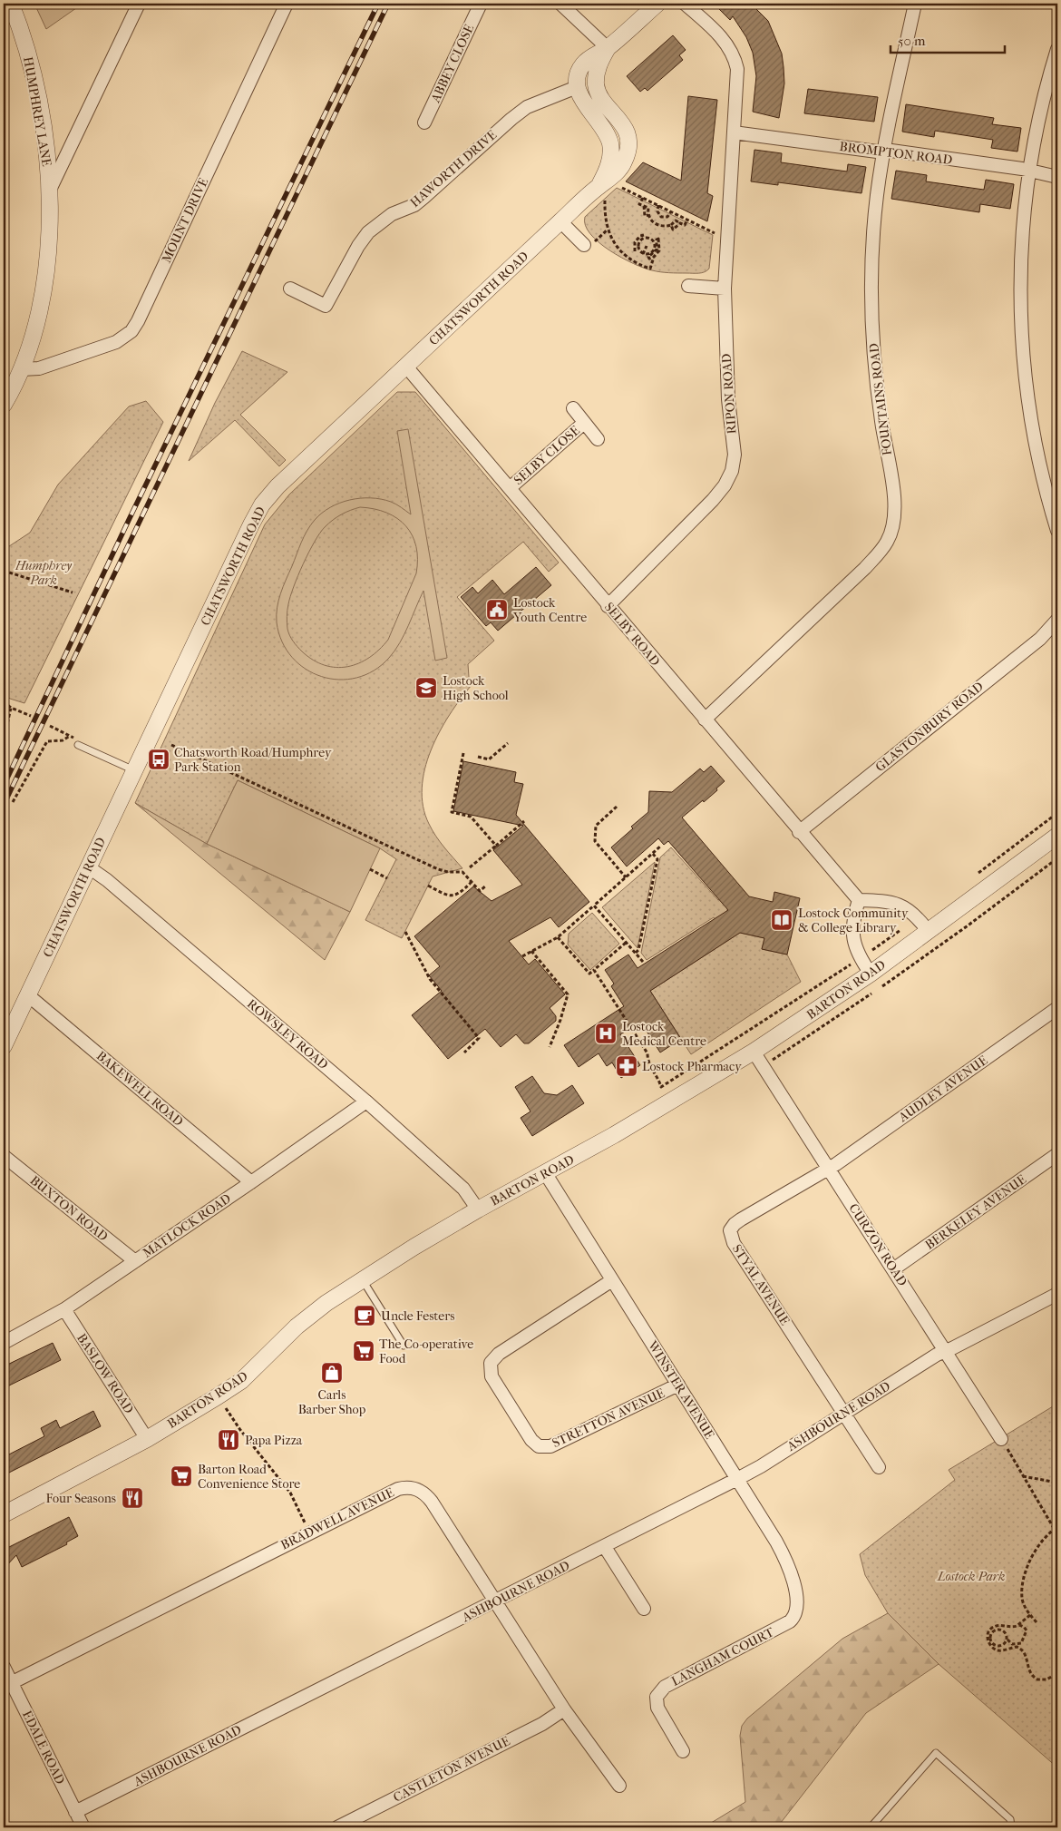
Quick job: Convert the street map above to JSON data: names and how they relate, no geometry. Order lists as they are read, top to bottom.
{
  "streets": {
    "street": [
      "ABBEY CLOSE",
      "HUMPHREY LANE",
      "BROMPTON ROAD",
      "HAWORTH DRIVE",
      "MOUNT DRIVE",
      "CHATSWORTH ROAD",
      "RIPON ROAD",
      "FOUNTAINS ROAD",
      "SELBY CLOSE",
      "SELBY ROAD",
      "GLASTONBURY ROAD",
      "BARTON ROAD",
      "ROWSLEY ROAD",
      "BAKEWELL ROAD",
      "AUDLEY AVENUE",
      "BUXTON ROAD",
      "BERKELEY AVENUE",
      "MATLOCK ROAD",
      "CURZON ROAD",
      "STYAL AVENUE",
      "BASLOW ROAD",
      "WINSTER AVENUE",
      "ASHBOURNE ROAD",
      "STRETTON AVENUE",
      "BRADWELL AVENUE",
      "LANGHAM COURT",
      "EDALE ROAD",
      "CASTLETON AVENUE"
    ]
  },
  "crossings": [
    ["HUMPHREY LANE", "MOUNT DRIVE"],
    ["BROMPTON ROAD", "RIPON ROAD"],
    ["BROMPTON ROAD", "FOUNTAINS ROAD"],
    ["HAWORTH DRIVE", "CHATSWORTH ROAD"],
    ["CHATSWORTH ROAD", "SELBY ROAD"],
    ["CHATSWORTH ROAD", "ROWSLEY ROAD"],
    ["CHATSWORTH ROAD", "BAKEWELL ROAD"],
    ["RIPON ROAD", "SELBY ROAD"],
    ["FOUNTAINS ROAD", "SELBY ROAD"],
    ["SELBY CLOSE", "SELBY ROAD"],
    ["SELBY ROAD", "GLASTONBURY ROAD"],
    ["BARTON ROAD", "ROWSLEY ROAD"],
    ["BARTON ROAD", "CURZON ROAD"],
    ["BARTON ROAD", "BASLOW ROAD"],
    ["BARTON ROAD", "WINSTER AVENUE"],
    ["ROWSLEY ROAD", "MATLOCK ROAD"],
    ["BAKEWELL ROAD", "MATLOCK ROAD"],
    ["AUDLEY AVENUE", "CURZON ROAD"],
    ["AUDLEY AVENUE", "STYAL AVENUE"],
    ["BUXTON ROAD", "MATLOCK ROAD"],
    ["BERKELEY AVENUE", "CURZON ROAD"],
    ["MATLOCK ROAD", "BASLOW ROAD"],
    ["CURZON ROAD", "STYAL AVENUE"],
    ["CURZON ROAD", "ASHBOURNE ROAD"],
    ["STYAL AVENUE", "ASHBOURNE ROAD"],
    ["WINSTER AVENUE", "ASHBOURNE ROAD"],
    ["WINSTER AVENUE", "STRETTON AVENUE"],
    ["WINSTER AVENUE", "LANGHAM COURT"],
    ["ASHBOURNE ROAD", "BRADWELL AVENUE"],
    ["ASHBOURNE ROAD", "EDALE ROAD"],
    ["BRADWELL AVENUE", "EDALE ROAD"],
    ["BRADWELL AVENUE", "CASTLETON AVENUE"]
  ],
  "parks": ["Humphrey Park", "Lostock Park"],
  "places": {
    "public building": ["Lostock Youth Centre"],
    "school or university": ["Lostock High School"],
    "bus stop": ["Chatsworth Road/Humphrey Park Station"],
    "library": ["Lostock Community & College Library"],
    "hospital": ["Lostock Medical Centre"],
    "pharmacy": ["Lostock Pharmacy"],
    "cafe": ["Uncle Festers"],
    "supermarket": ["The Co-operative Food", "Barton Road Convenience Store"],
    "shop": ["Carls Barber Shop"],
    "restaurant": ["Papa Pizza", "Four Seasons"]
  },
  "scale_bar": "50 m"
}
